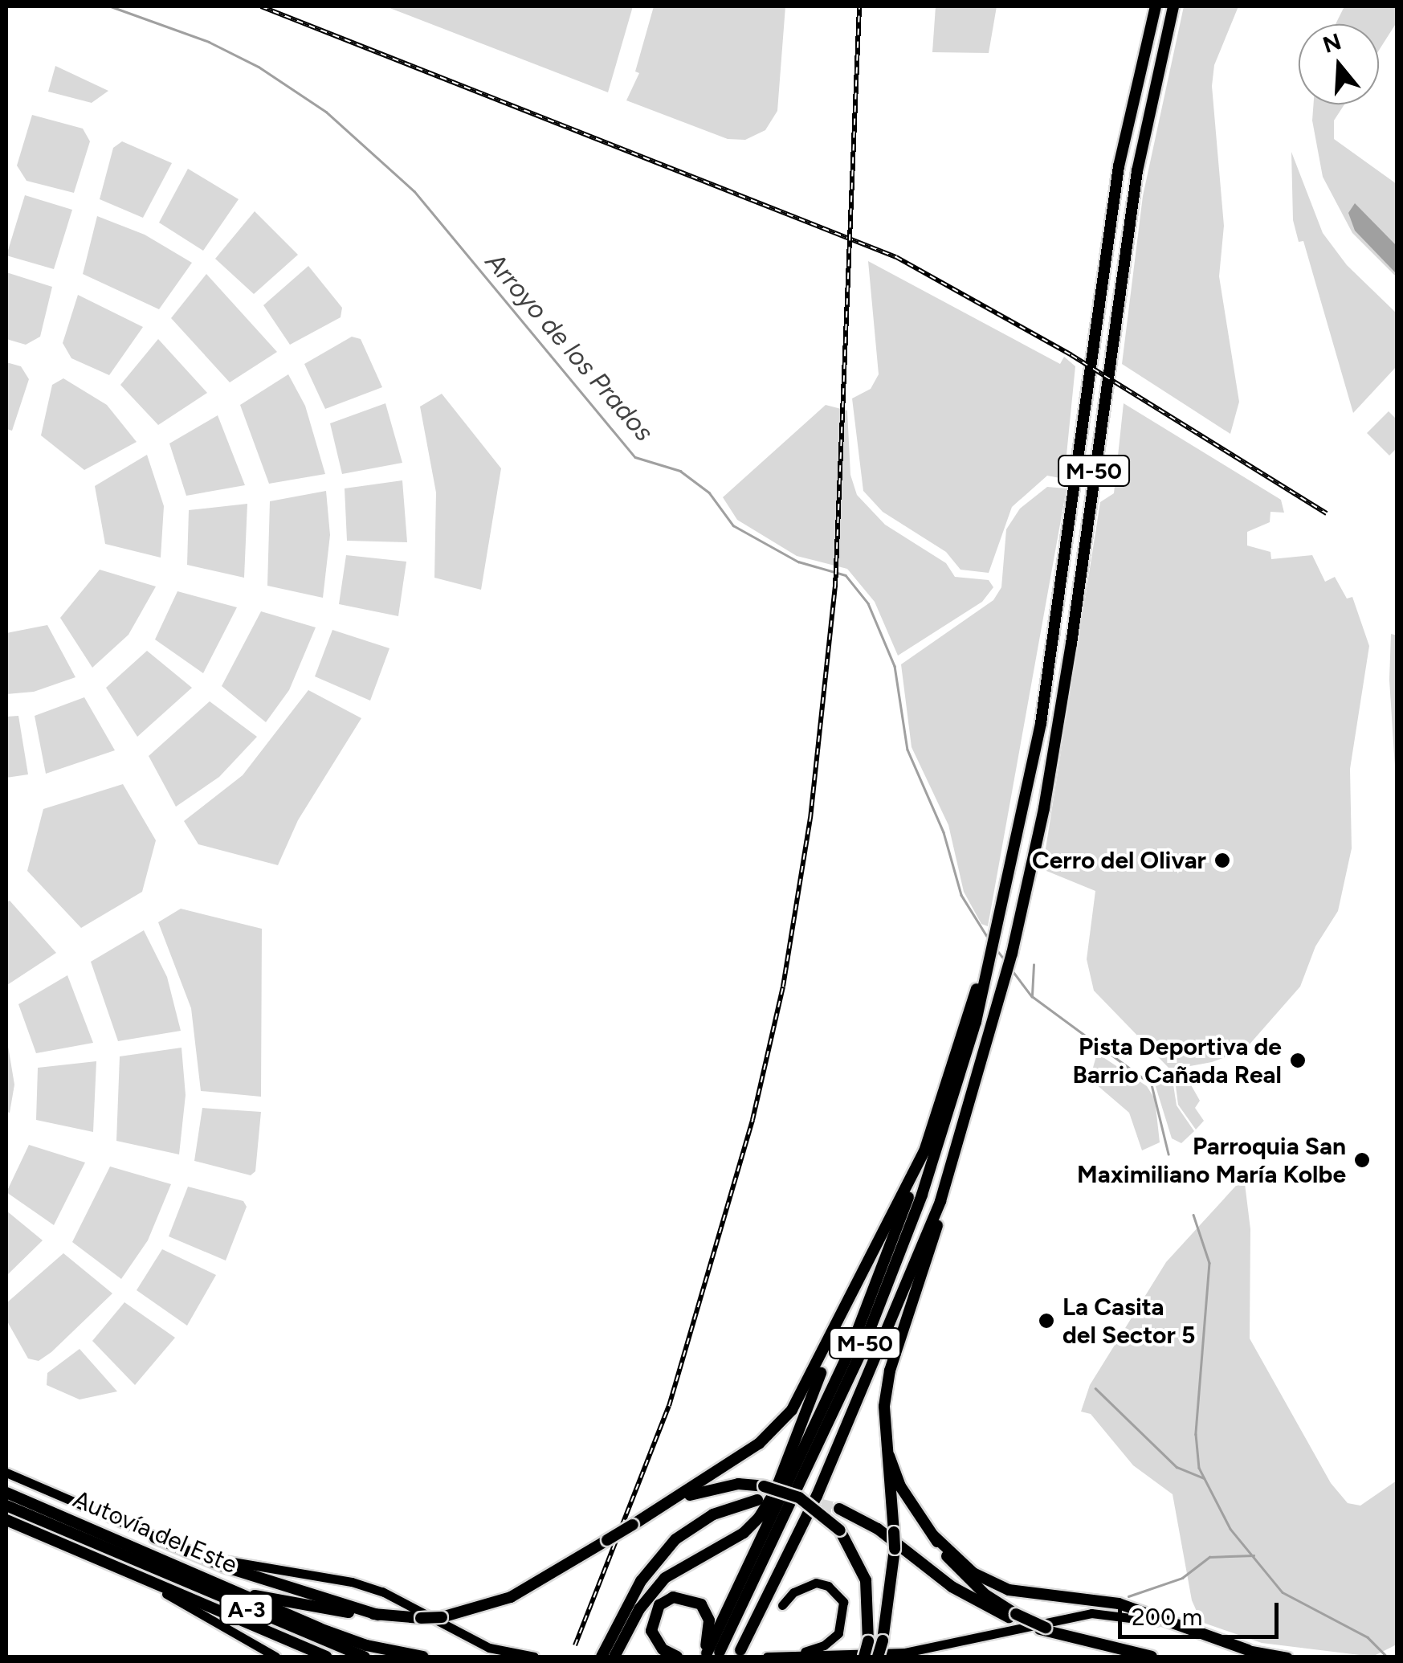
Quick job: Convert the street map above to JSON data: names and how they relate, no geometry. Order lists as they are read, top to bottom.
{
  "streets": {
    "highway": ["M-50", "Autovía del Este", "A-3"]
  },
  "water": ["Arroyo de los Prados"],
  "places": [
    "Cerro del Olivar",
    "Pista Deportiva de Barrio Cañada Real",
    "Parroquia San Maximiliano María Kolbe",
    "La Casita del Sector 5"
  ],
  "scale_bar": "200 m",
  "north": "top"
}
